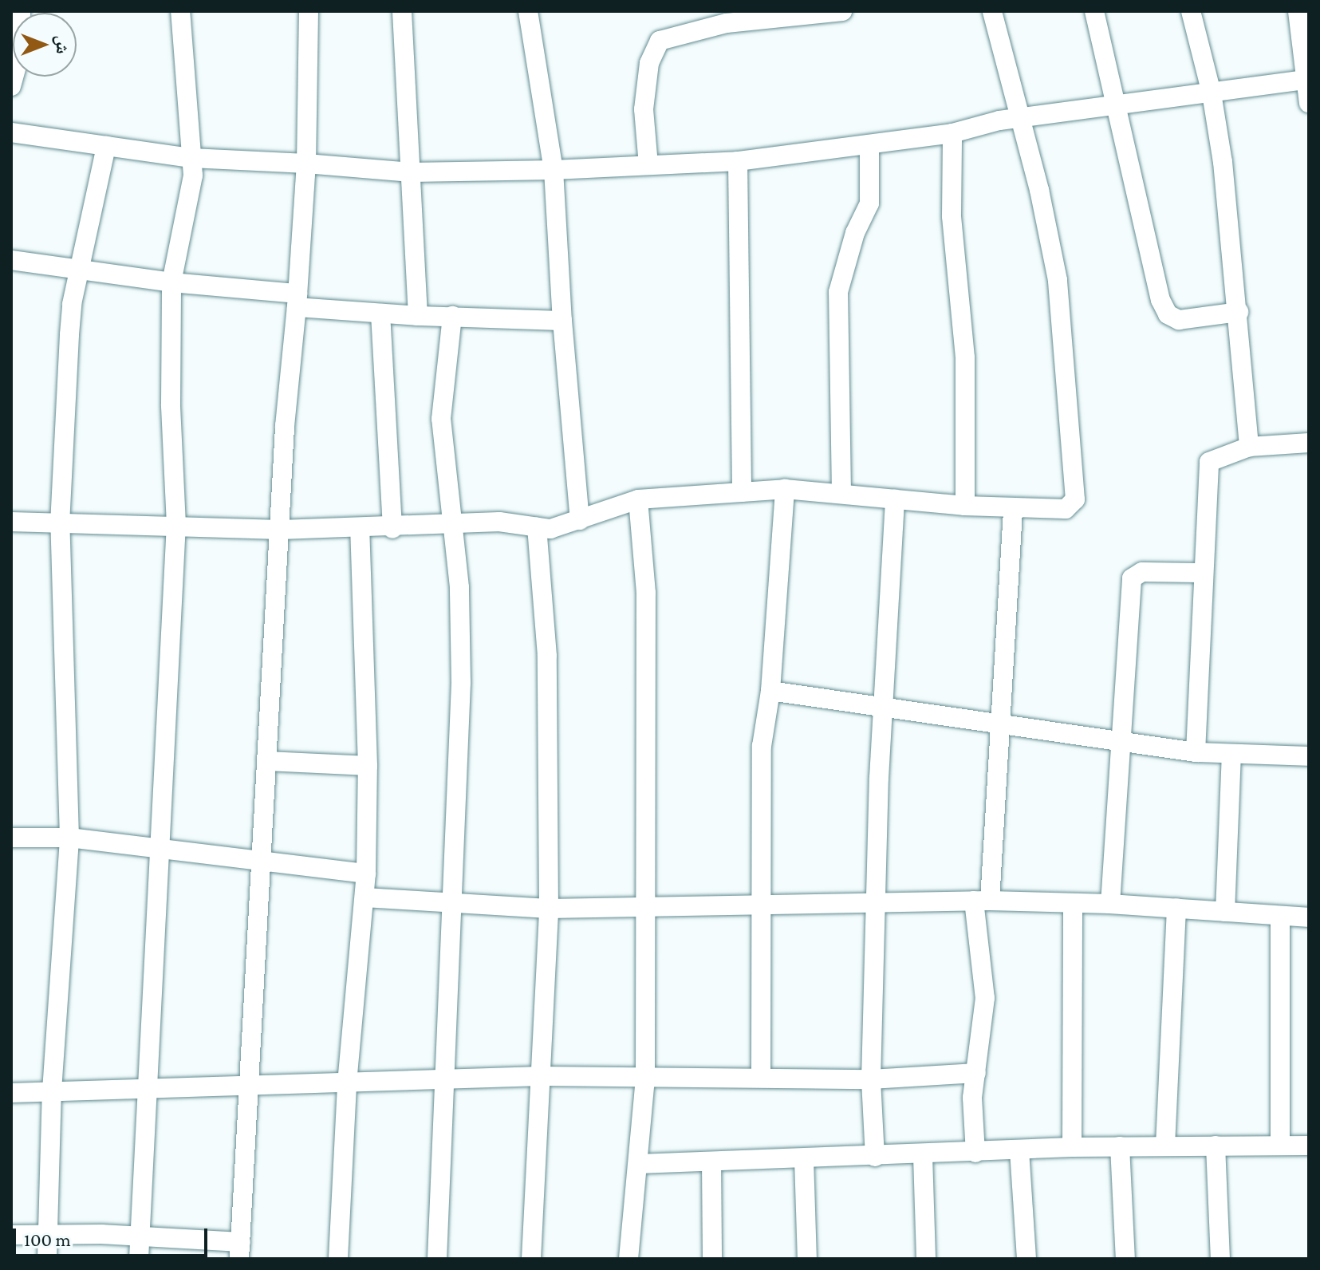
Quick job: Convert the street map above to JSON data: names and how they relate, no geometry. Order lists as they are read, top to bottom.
{
  "scale_bar": "100 m",
  "north": "right"
}
